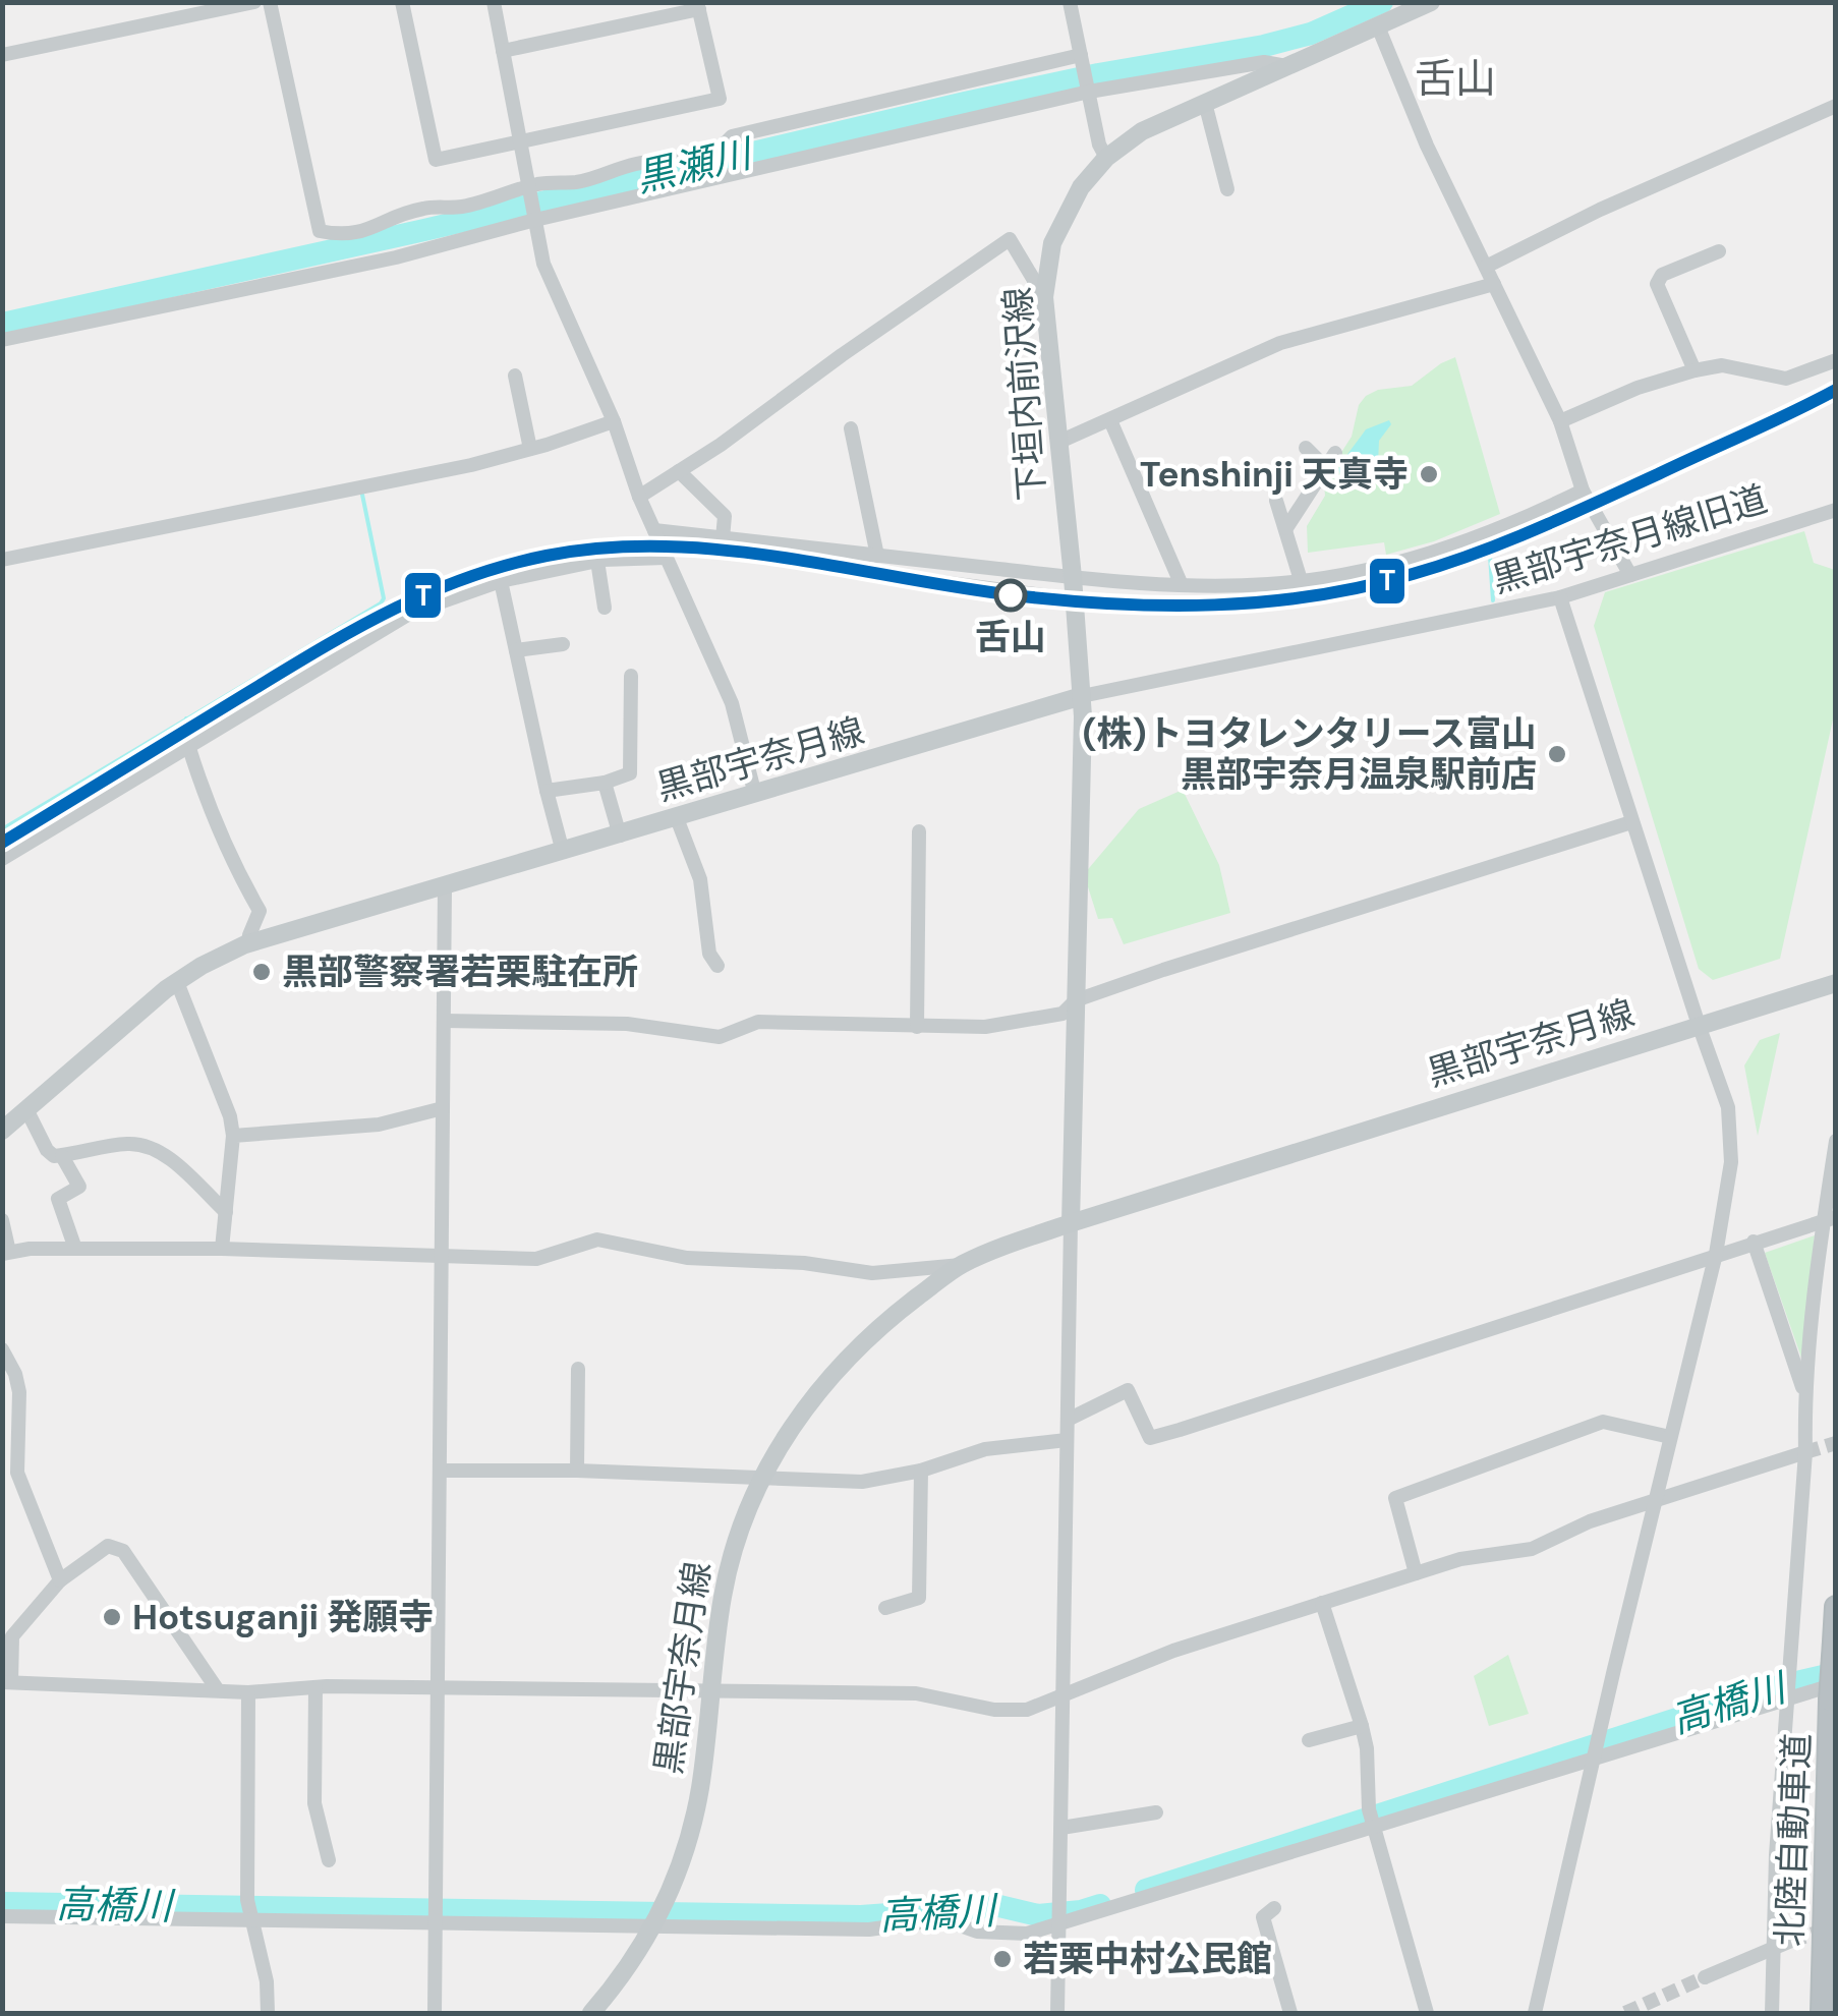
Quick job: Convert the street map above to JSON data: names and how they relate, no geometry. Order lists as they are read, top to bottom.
{
  "streets": {
    "highway": ["北陸自動車道"],
    "main road": ["下垣内前沢線", "黒部宇奈月線"],
    "street": ["黒部宇奈月線旧道"]
  },
  "crossings": [
    ["下垣内前沢線", "黒部宇奈月線旧道"],
    ["下垣内前沢線", "黒部宇奈月線"],
    ["黒部宇奈月線旧道", "黒部宇奈月線"]
  ],
  "districts": ["舌山"],
  "water": ["黒瀬川", "高橋川"],
  "places": [
    "Tenshinji 天真寺",
    "舌山",
    "(株)トヨタレンタリース富山 黒部宇奈月温泉駅前店",
    "黒部警察署若栗駐在所",
    "Hotsuganji 発願寺",
    "若栗中村公民館"
  ],
  "lines": ["transit line T"]
}
